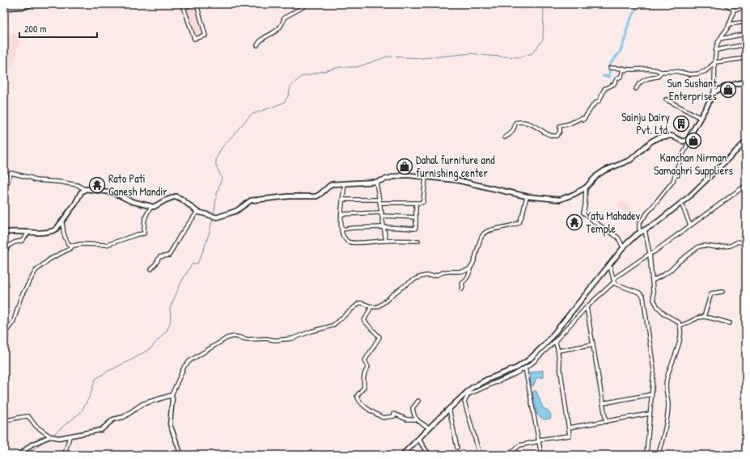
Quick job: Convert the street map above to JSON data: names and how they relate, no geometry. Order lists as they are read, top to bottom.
{
  "places": {
    "shop": ["Sun Sushant Enterprises", "Kanchan Nirman Samaghri Suppliers", "Dahal furniture and furnishing center"],
    "building": ["Sainju Dairy Pvt. Ltd."],
    "temple": ["Rato Pati Ganesh Mandir", "Yatu Mahadev Temple"]
  },
  "scale_bar": "200 m"
}
